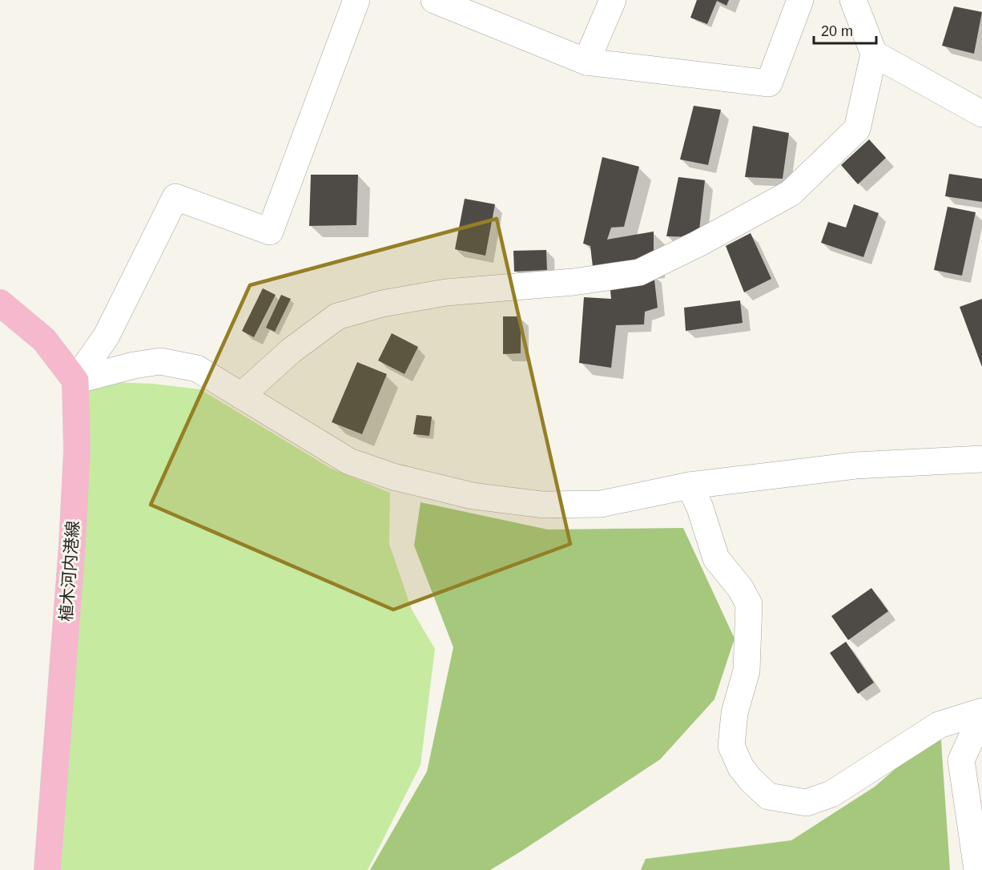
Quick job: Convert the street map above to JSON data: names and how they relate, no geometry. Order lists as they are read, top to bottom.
{
  "streets": {
    "main road": ["植木河内港線"]
  },
  "scale_bar": "20 m"
}
